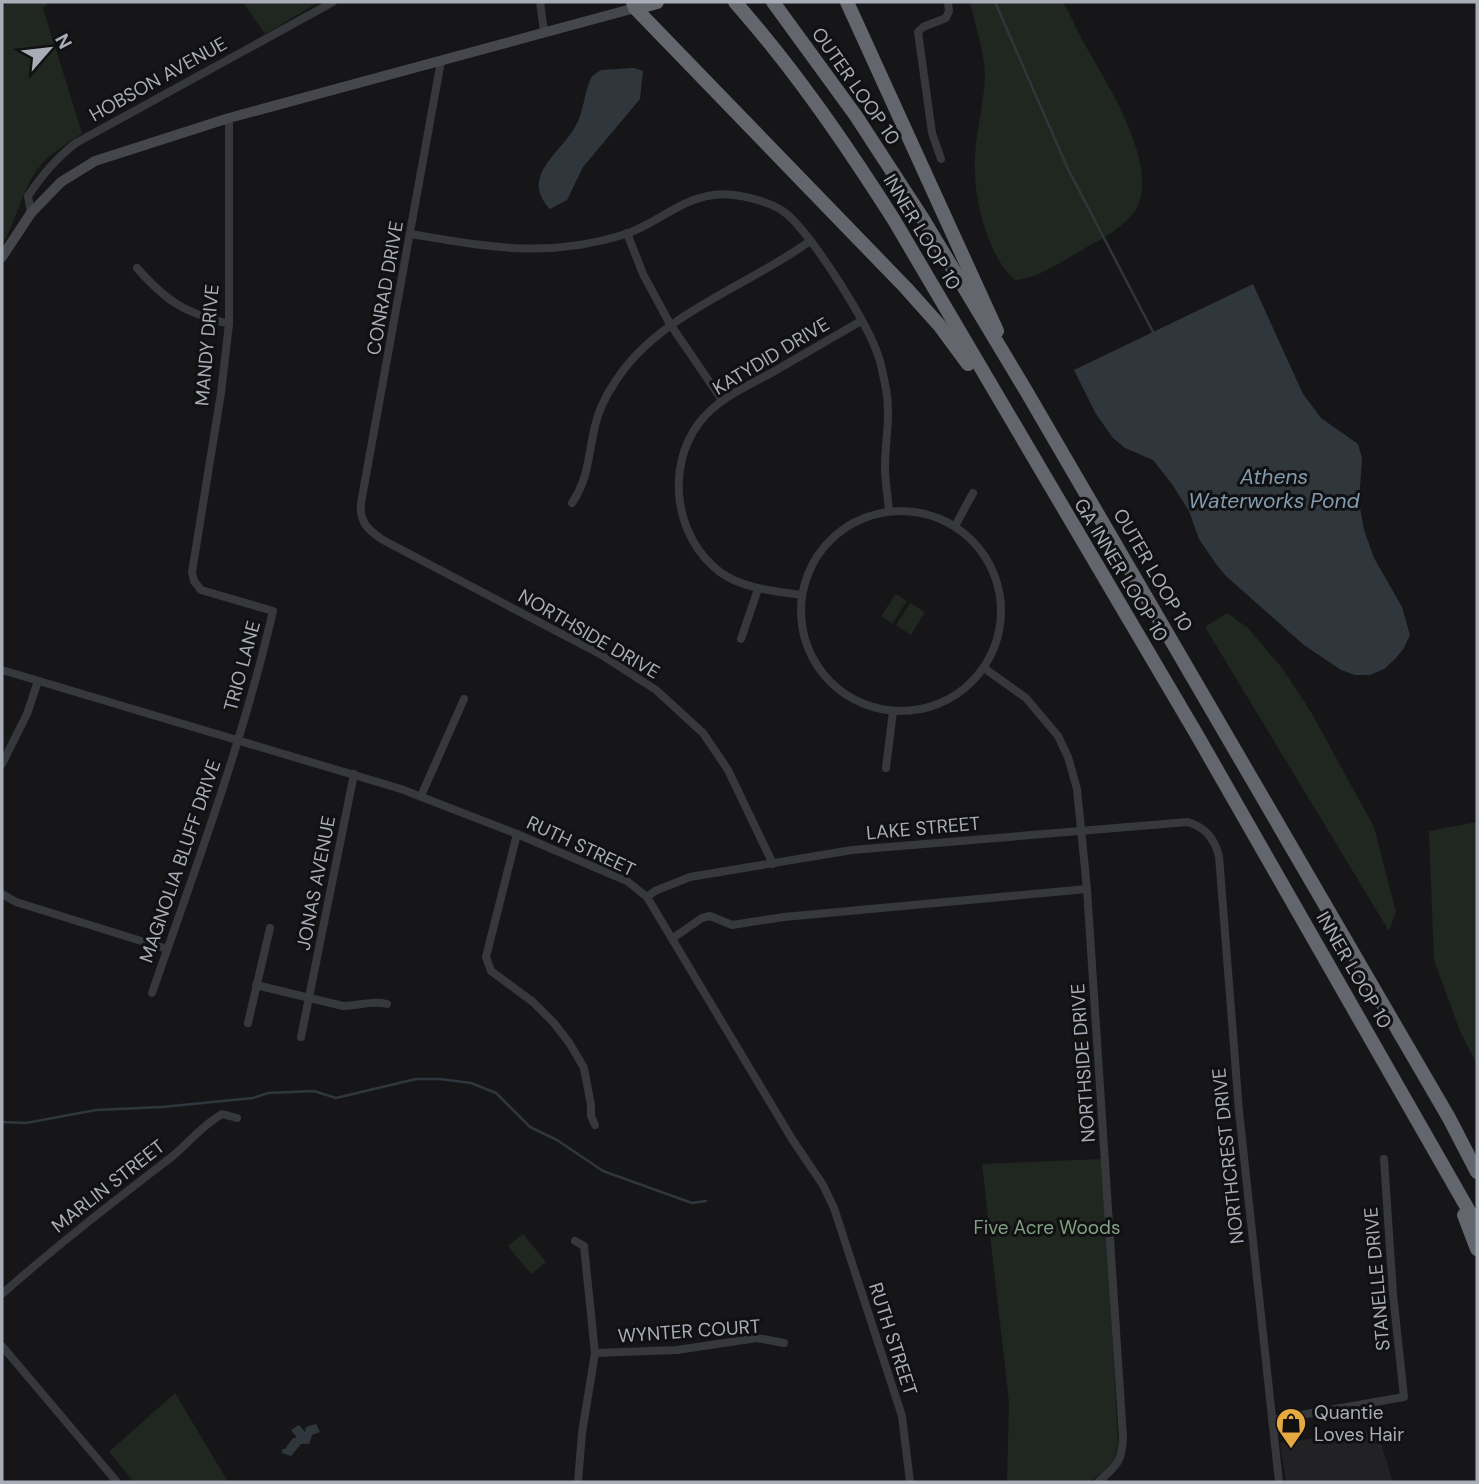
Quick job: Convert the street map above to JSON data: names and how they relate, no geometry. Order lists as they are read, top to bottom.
{
  "streets": {
    "highway": ["OUTER LOOP 10", "INNER LOOP 10", "GA INNER LOOP 10"],
    "street": [
      "HOBSON AVENUE",
      "CONRAD DRIVE",
      "MANDY DRIVE",
      "KATYDID DRIVE",
      "NORTHSIDE DRIVE",
      "TRIO LANE",
      "LAKE STREET",
      "RUTH STREET",
      "MAGNOLIA BLUFF DRIVE",
      "JONAS AVENUE",
      "NORTHCREST DRIVE",
      "MARLIN STREET",
      "STANELLE DRIVE",
      "WYNTER COURT"
    ]
  },
  "crossings": [
    ["INNER LOOP 10", "GA INNER LOOP 10"],
    ["CONRAD DRIVE", "NORTHSIDE DRIVE"],
    ["MANDY DRIVE", "TRIO LANE"],
    ["KATYDID DRIVE", "NORTHSIDE DRIVE"],
    ["NORTHSIDE DRIVE", "LAKE STREET"],
    ["TRIO LANE", "RUTH STREET"],
    ["TRIO LANE", "MAGNOLIA BLUFF DRIVE"],
    ["LAKE STREET", "RUTH STREET"],
    ["LAKE STREET", "NORTHCREST DRIVE"],
    ["RUTH STREET", "MAGNOLIA BLUFF DRIVE"],
    ["RUTH STREET", "JONAS AVENUE"],
    ["NORTHCREST DRIVE", "STANELLE DRIVE"]
  ],
  "water": ["Athens Waterworks Pond"],
  "parks": ["Five Acre Woods"],
  "places": {
    "shop": ["Quantie Loves Hair"]
  },
  "north": "top right"
}
